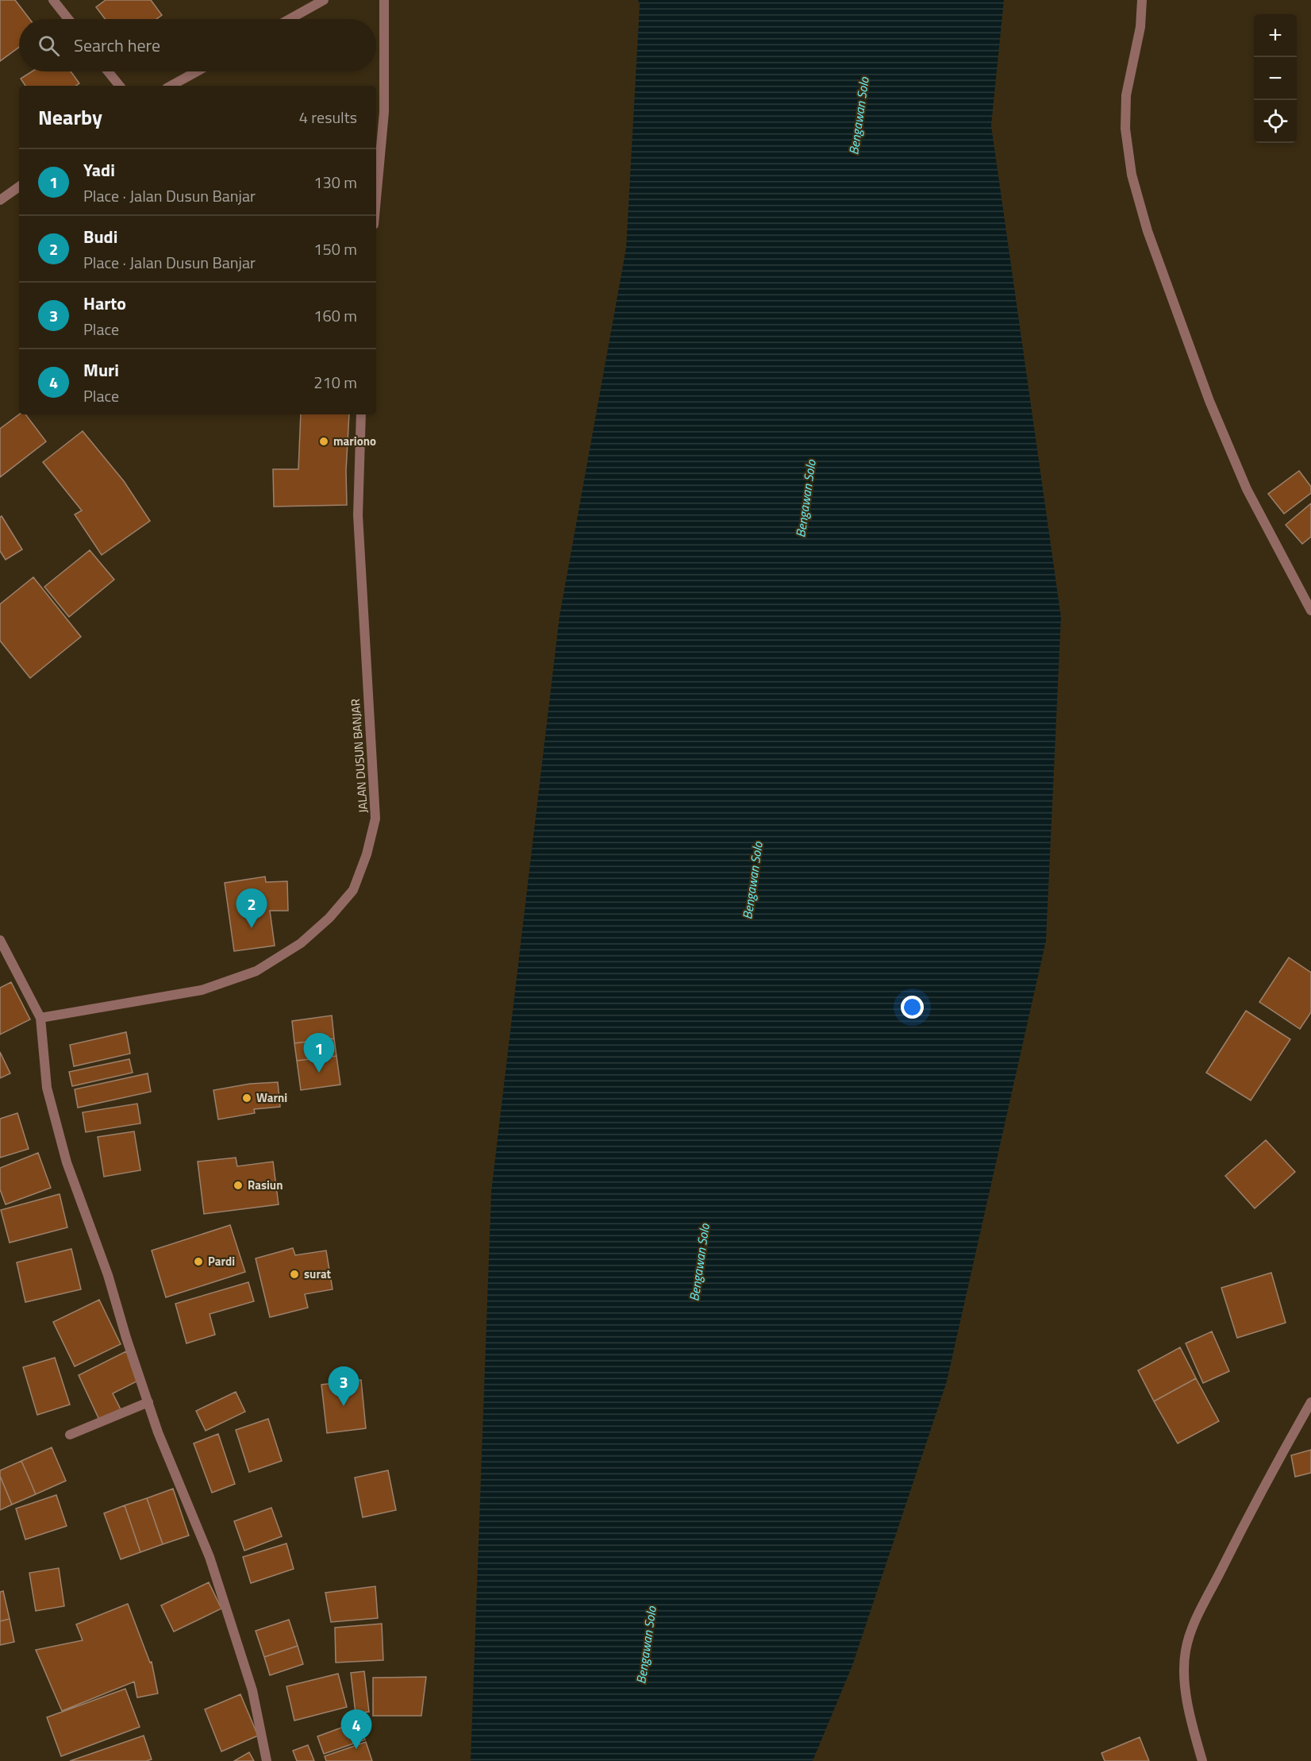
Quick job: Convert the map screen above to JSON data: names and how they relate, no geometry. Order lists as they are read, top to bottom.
{
  "streets": {
    "street": ["JALAN DUSUN BANJAR"]
  },
  "water": ["Bengawan Solo"],
  "places": [
    "mariono",
    "Warni",
    "Rasiun",
    "Pardi",
    "surat"
  ],
  "page": {
    "map_buttons": ["+", "−"],
    "search": "Search here",
    "heading": ["Nearby", "4 results"],
    "list": [
      {
        "mark": "1",
        "name": "Yadi",
        "note": "Place · Jalan Dusun Banjar",
        "value": "130 m"
      },
      {
        "mark": "2",
        "name": "Budi",
        "note": "Place · Jalan Dusun Banjar",
        "value": "150 m"
      },
      {
        "mark": "3",
        "name": "Harto",
        "note": "Place",
        "value": "160 m"
      },
      {
        "mark": "4",
        "name": "Muri",
        "note": "Place",
        "value": "210 m"
      }
    ],
    "pins": [
      "2",
      "1",
      "3",
      "4"
    ]
  }
}
